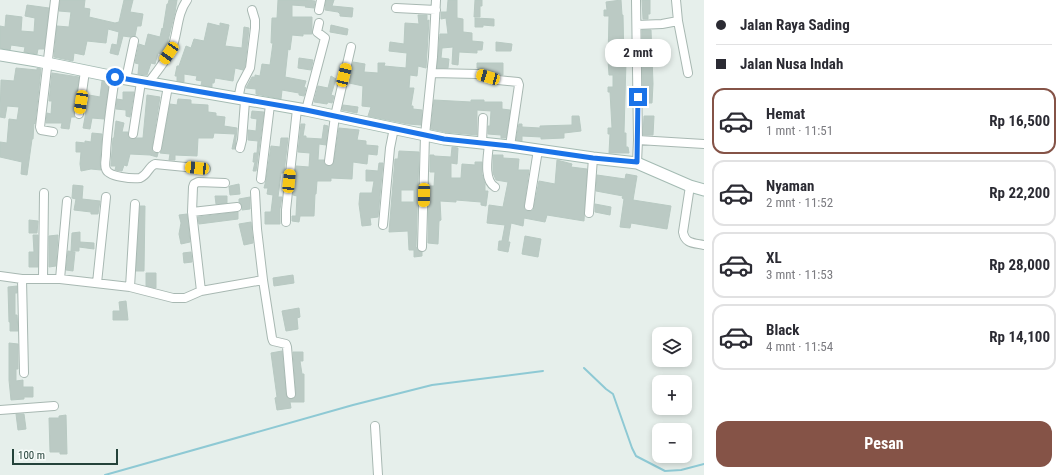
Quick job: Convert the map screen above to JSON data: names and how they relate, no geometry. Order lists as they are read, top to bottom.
{
  "scale_bar": "100 m",
  "page": {
    "banner": ["Jalan Raya Sading", "Jalan Nusa Indah"],
    "bubble": "2 mnt",
    "list": [
      {
        "name": "Hemat",
        "note": "1 mnt · 11:51",
        "value": "Rp 16,500"
      },
      {
        "name": "Nyaman",
        "note": "2 mnt · 11:52",
        "value": "Rp 22,200"
      },
      {
        "name": "XL",
        "note": "3 mnt · 11:53",
        "value": "Rp 28,000"
      },
      {
        "name": "Black",
        "note": "4 mnt · 11:54",
        "value": "Rp 14,100"
      }
    ],
    "map_buttons": ["+", "−"],
    "buttons": "Pesan",
    "scale": "100 m"
  }
}
